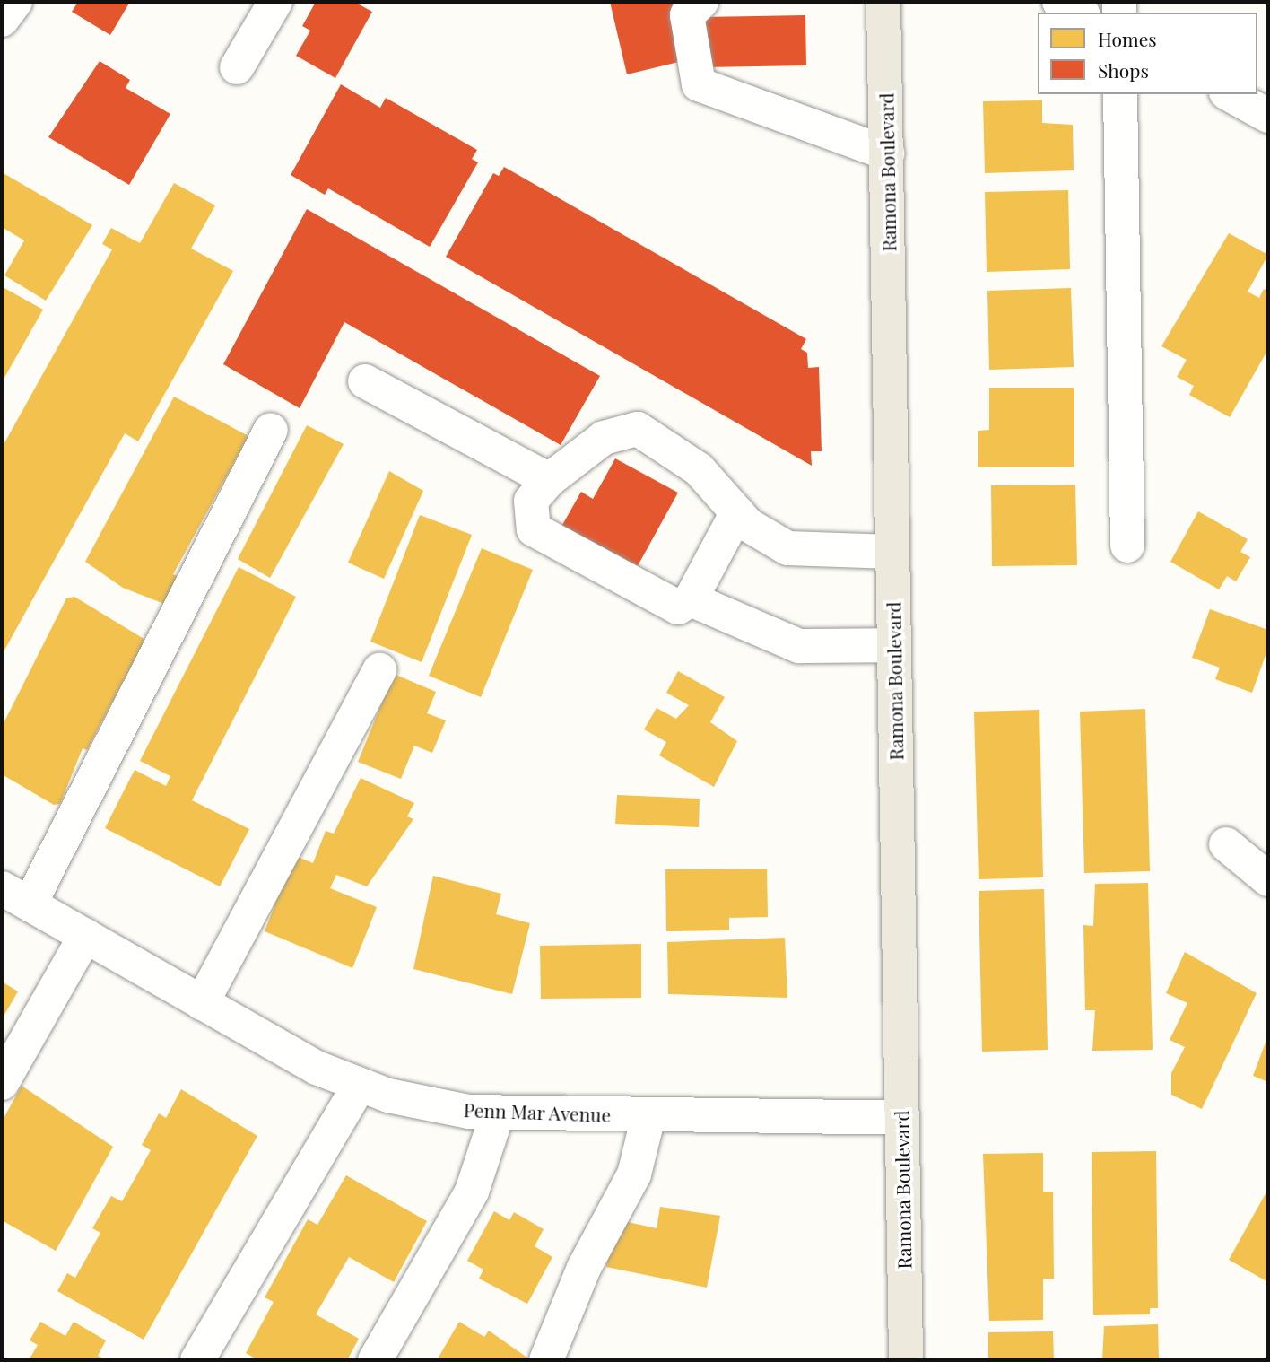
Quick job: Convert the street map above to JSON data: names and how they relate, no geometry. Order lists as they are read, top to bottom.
{
  "streets": {
    "main road": ["Ramona Boulevard"],
    "street": ["Penn Mar Avenue"]
  },
  "crossings": [
    ["Ramona Boulevard", "Penn Mar Avenue"]
  ],
  "legend": ["Homes", "Shops"]
}
